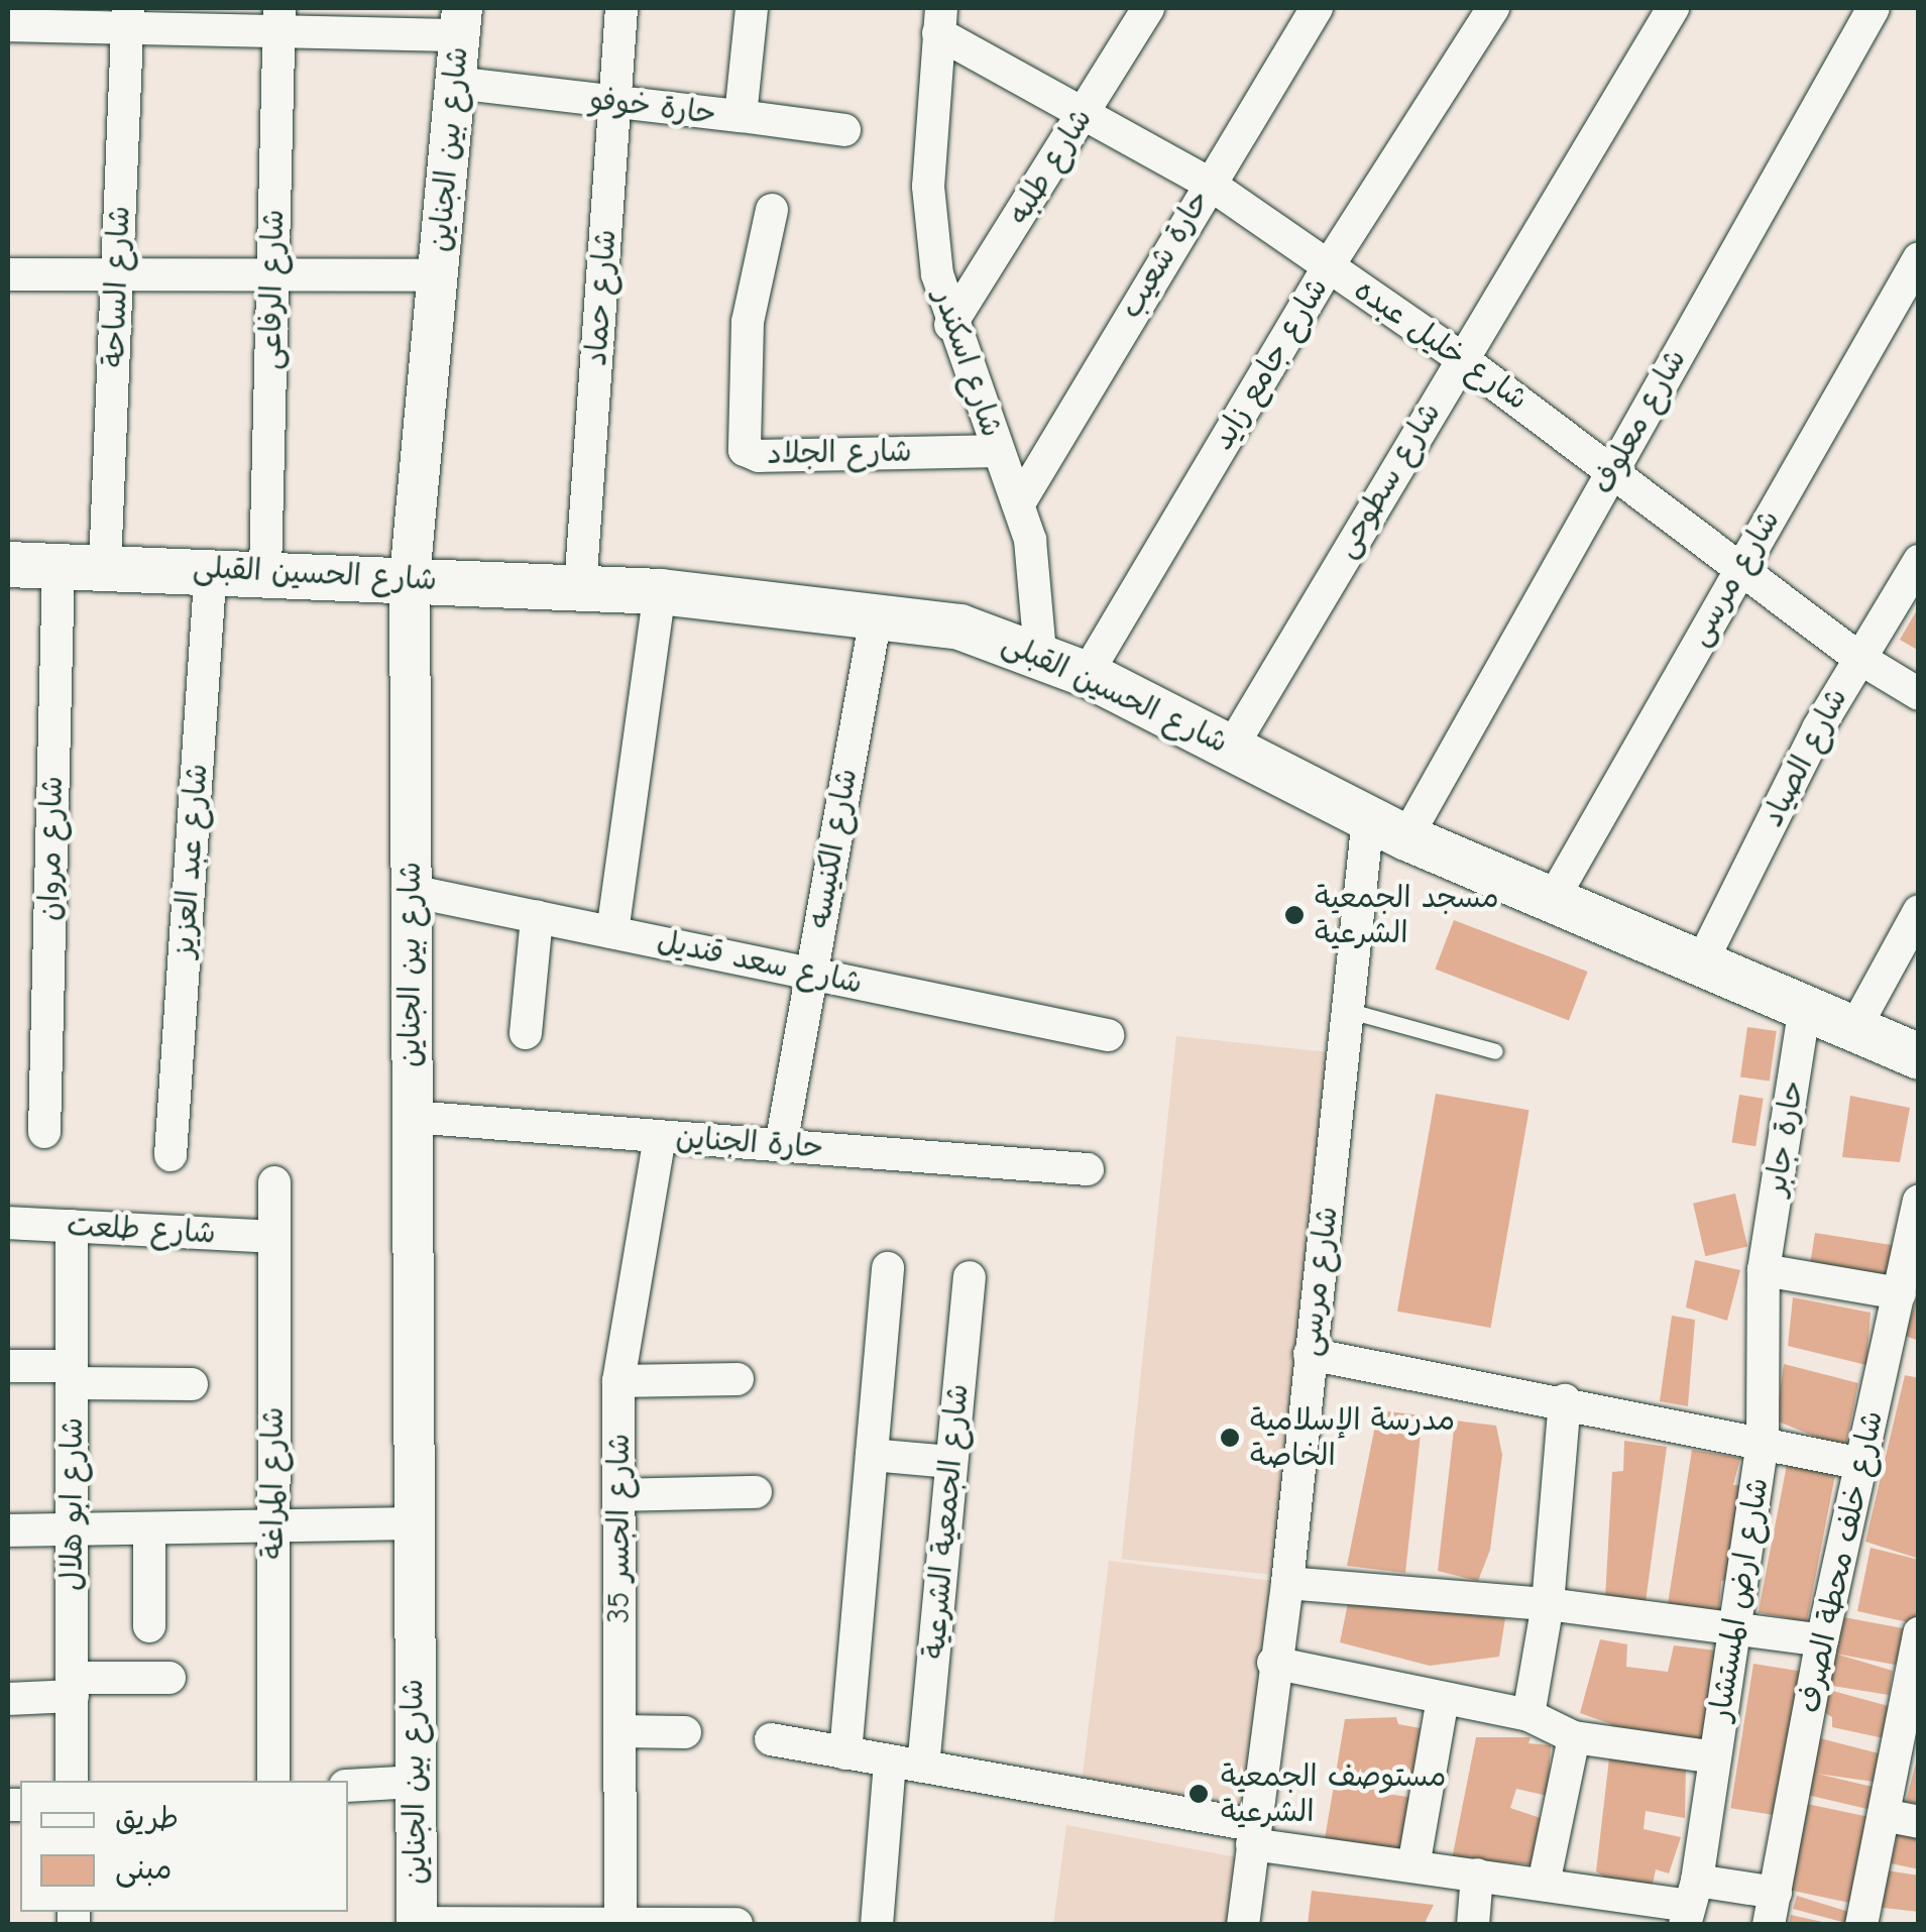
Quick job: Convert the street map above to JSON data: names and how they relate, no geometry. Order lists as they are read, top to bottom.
{
  "streets": {
    "main road": ["شارع الحسين القبلى"],
    "street": [
      "حارة خوفو",
      "شارع بين الجناين",
      "شارع طلبه",
      "حارة شعيب",
      "شارع الساحة",
      "شارع الرفاعى",
      "شارع حماد",
      "شارع خليل عبده",
      "شارع اسكندر",
      "شارع جامع زايد",
      "شارع معلوف",
      "شارع الجلاد",
      "شارع سطوحى",
      "شارع مرسى",
      "شارع الصياد",
      "شارع مروان",
      "شارع الكنيسه",
      "شارع عبد العزيز",
      "شارع سعد قنديل",
      "حارة جابر",
      "حارة الجناين",
      "شارع طلعت",
      "شارع المراغة",
      "شارع ابو هلال",
      "شارع الجمعية الشرعية",
      "شارع الجسر 35",
      "شارع خلف محطة الصرف",
      "شارع ارض المستشار"
    ]
  },
  "crossings": [
    ["حارة خوفو", "شارع بين الجناين"],
    ["حارة خوفو", "شارع حماد"],
    ["شارع بين الجناين", "شارع الحسين القبلى"],
    ["شارع بين الجناين", "شارع سعد قنديل"],
    ["شارع بين الجناين", "حارة الجناين"],
    ["شارع طلبه", "شارع خليل عبده"],
    ["شارع طلبه", "شارع اسكندر"],
    ["حارة شعيب", "شارع خليل عبده"],
    ["حارة شعيب", "شارع اسكندر"],
    ["شارع الساحة", "شارع الحسين القبلى"],
    ["شارع الرفاعى", "شارع الحسين القبلى"],
    ["شارع حماد", "شارع الحسين القبلى"],
    ["شارع خليل عبده", "شارع اسكندر"],
    ["شارع خليل عبده", "شارع جامع زايد"],
    ["شارع خليل عبده", "شارع معلوف"],
    ["شارع خليل عبده", "شارع سطوحى"],
    ["شارع خليل عبده", "شارع مرسى"],
    ["شارع خليل عبده", "شارع الصياد"],
    ["شارع اسكندر", "شارع الجلاد"],
    ["شارع اسكندر", "شارع الحسين القبلى"],
    ["شارع جامع زايد", "شارع الحسين القبلى"],
    ["شارع معلوف", "شارع الحسين القبلى"],
    ["شارع معلوف", "شارع مرسى"],
    ["شارع سطوحى", "شارع الحسين القبلى"],
    ["شارع الحسين القبلى", "شارع مرسى"],
    ["شارع الحسين القبلى", "شارع الصياد"],
    ["شارع الحسين القبلى", "شارع مروان"],
    ["شارع الحسين القبلى", "شارع الكنيسه"],
    ["شارع الحسين القبلى", "شارع عبد العزيز"],
    ["شارع الحسين القبلى", "حارة جابر"],
    ["شارع الكنيسه", "شارع سعد قنديل"],
    ["شارع الكنيسه", "حارة الجناين"],
    ["حارة جابر", "شارع ارض المستشار"],
    ["حارة الجناين", "شارع الجسر 35"],
    ["شارع طلعت", "شارع المراغة"],
    ["شارع طلعت", "شارع ابو هلال"]
  ],
  "places": ["مسجد الجمعية الشرعية", "مدرسة الإسلامية الخاصة", "مستوصف الجمعية الشرعية"],
  "legend": ["طريق", "مبنى"]
}
